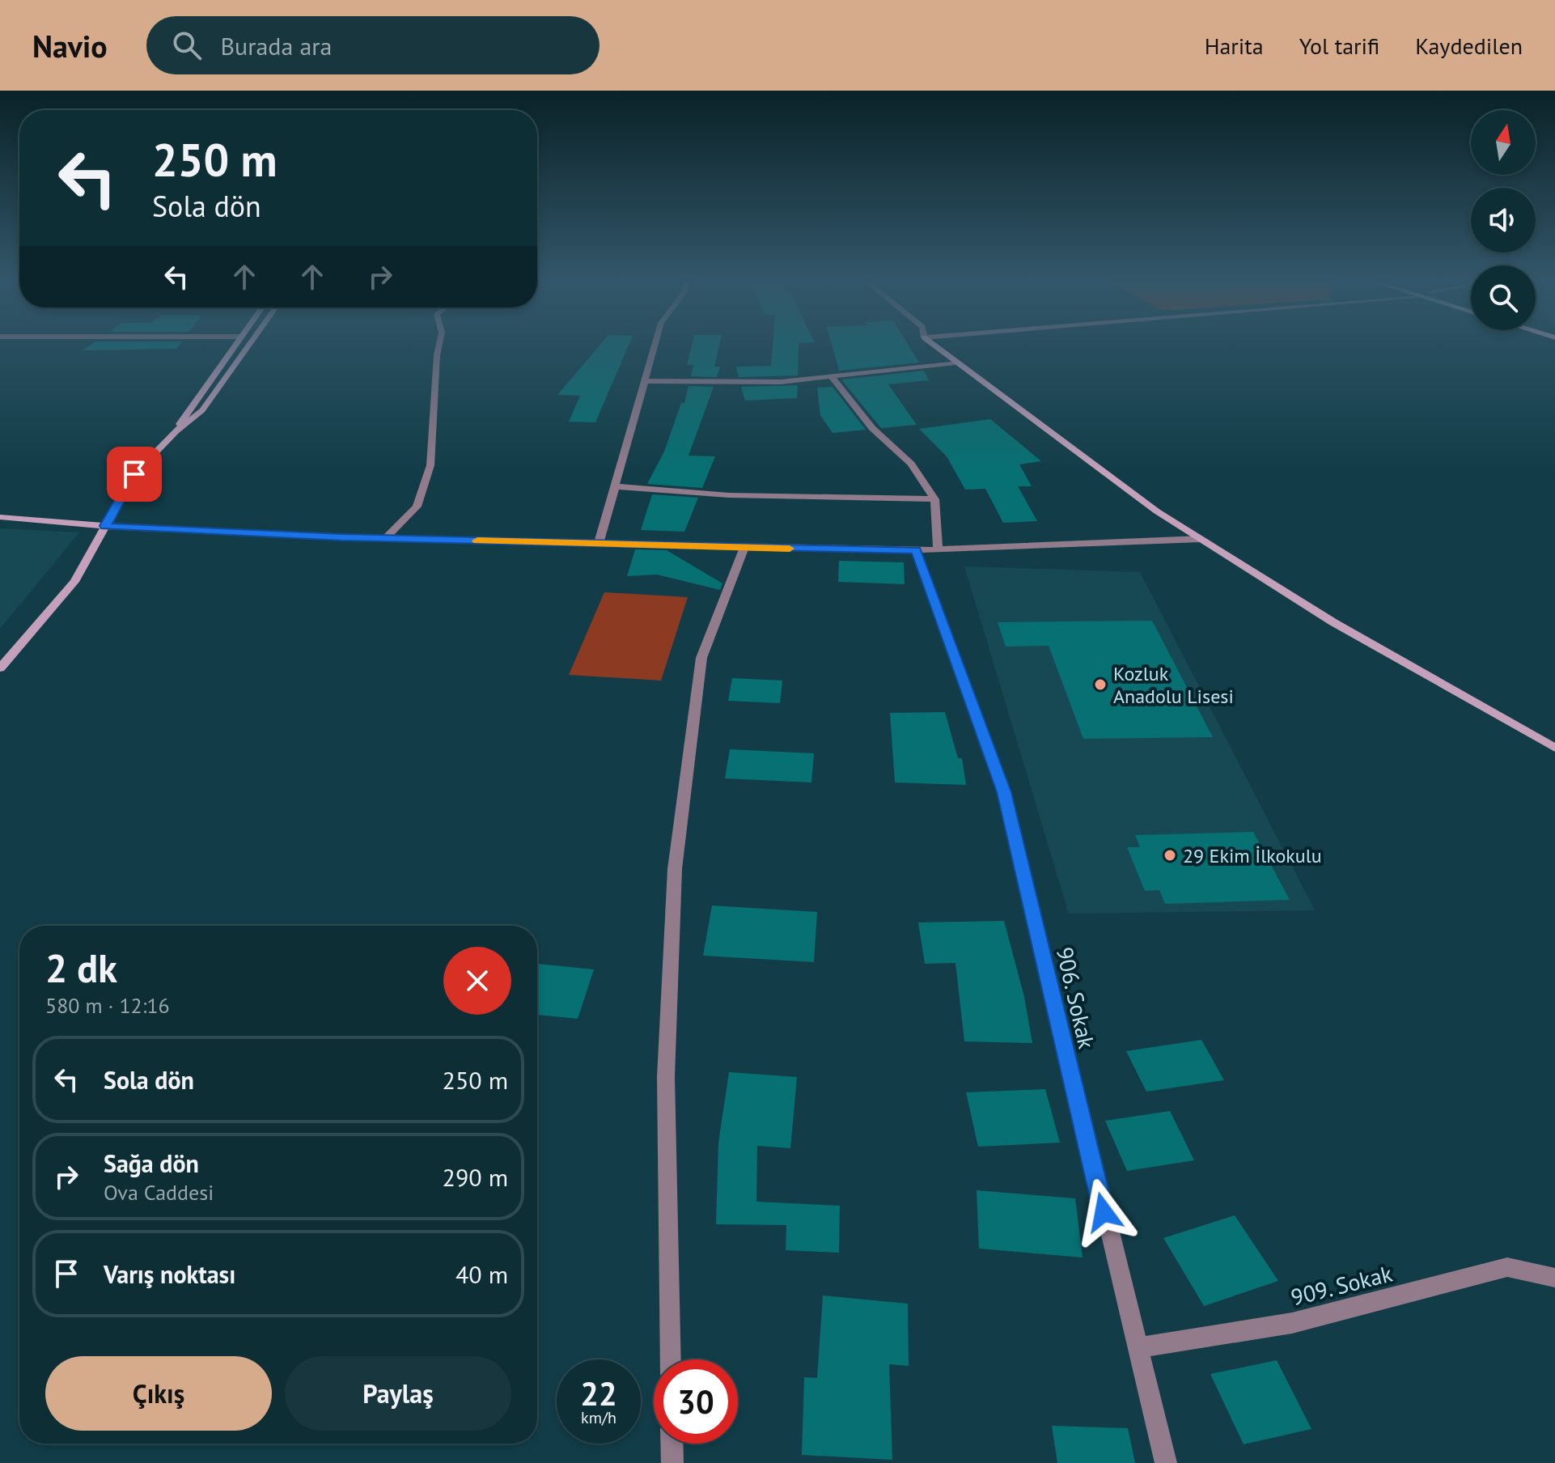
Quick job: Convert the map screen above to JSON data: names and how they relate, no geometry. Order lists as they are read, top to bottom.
{
  "streets": {
    "street": ["906. Sokak", "909. Sokak"]
  },
  "crossings": [
    ["906. Sokak", "909. Sokak"]
  ],
  "places": ["Kozluk Anadolu Lisesi", "29 Ekim İlkokulu"],
  "north": "top",
  "page": {
    "header": "Navio",
    "search": "Burada ara",
    "nav": ["Harita", "Yol tarifi", "Kaydedilen"],
    "turn": ["250 m", "Sola dön"],
    "heading": ["2 dk", "580 m · 12:16"],
    "list": [
      {
        "name": "Sola dön",
        "value": "250 m"
      },
      {
        "name": "Sağa dön",
        "note": "Ova Caddesi",
        "value": "290 m"
      },
      {
        "name": "Varış noktası",
        "value": "40 m"
      }
    ],
    "buttons": ["Çıkış", "Paylaş"],
    "speed": "22 km/h",
    "limit": "30"
  }
}
